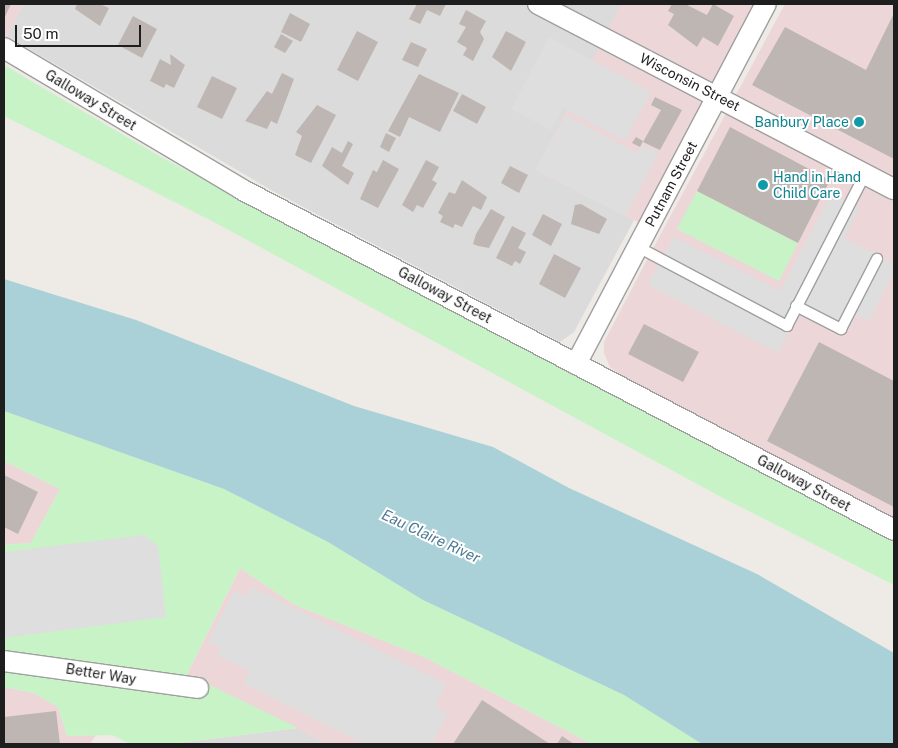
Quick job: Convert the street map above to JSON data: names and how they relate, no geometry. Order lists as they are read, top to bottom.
{
  "streets": {
    "street": [
      "Wisconsin Street",
      "Galloway Street",
      "Putnam Street",
      "Better Way"
    ]
  },
  "crossings": [
    ["Wisconsin Street", "Putnam Street"],
    ["Galloway Street", "Putnam Street"]
  ],
  "water": ["Eau Claire River"],
  "places": ["Banbury Place", "Hand in Hand Child Care"],
  "scale_bar": "50 m"
}
